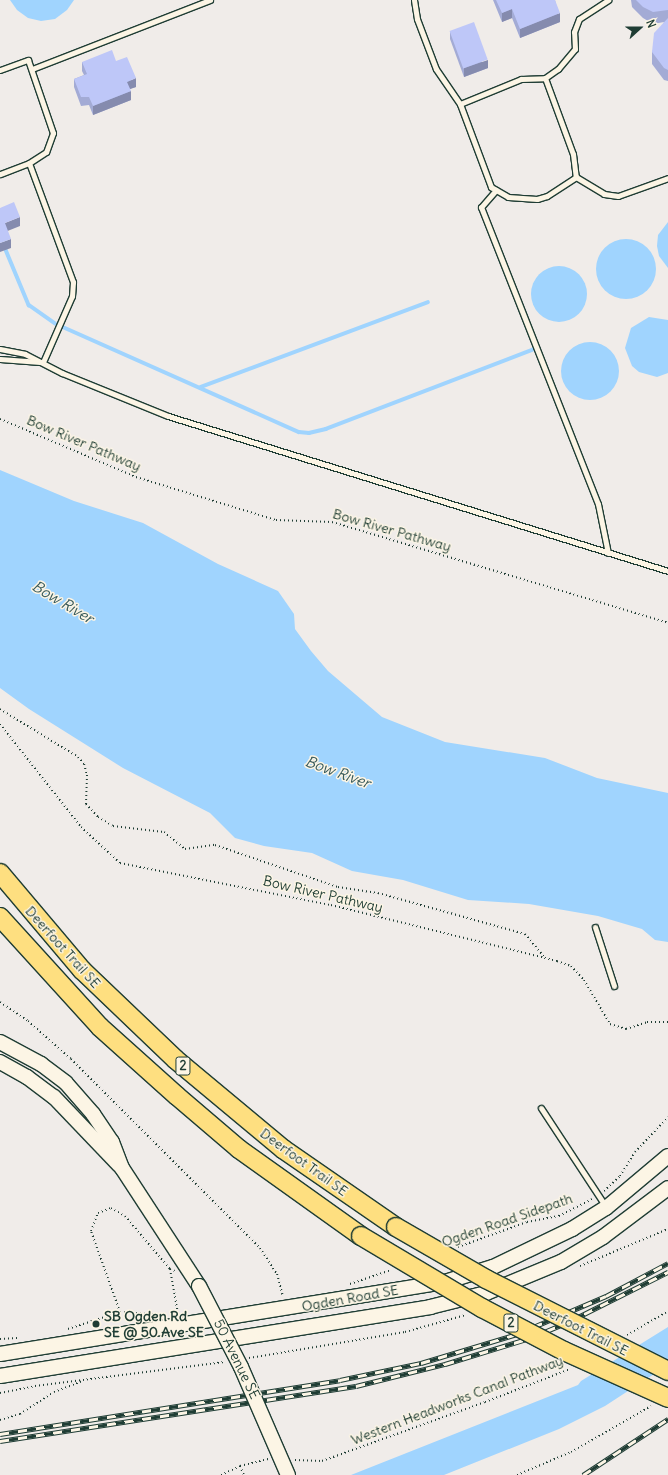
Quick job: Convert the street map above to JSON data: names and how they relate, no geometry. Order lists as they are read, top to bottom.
{
  "streets": {
    "highway": ["Deerfoot Trail SE", "2"],
    "street": ["Ogden Road SE", "50 Avenue SE"],
    "path": ["Bow River Pathway", "Ogden Road Sidepath", "Western Headworks Canal Pathway"]
  },
  "water": ["Bow River"],
  "places": ["SB Ogden Rd SE @ 50 Ave SE"],
  "north": "right"
}
